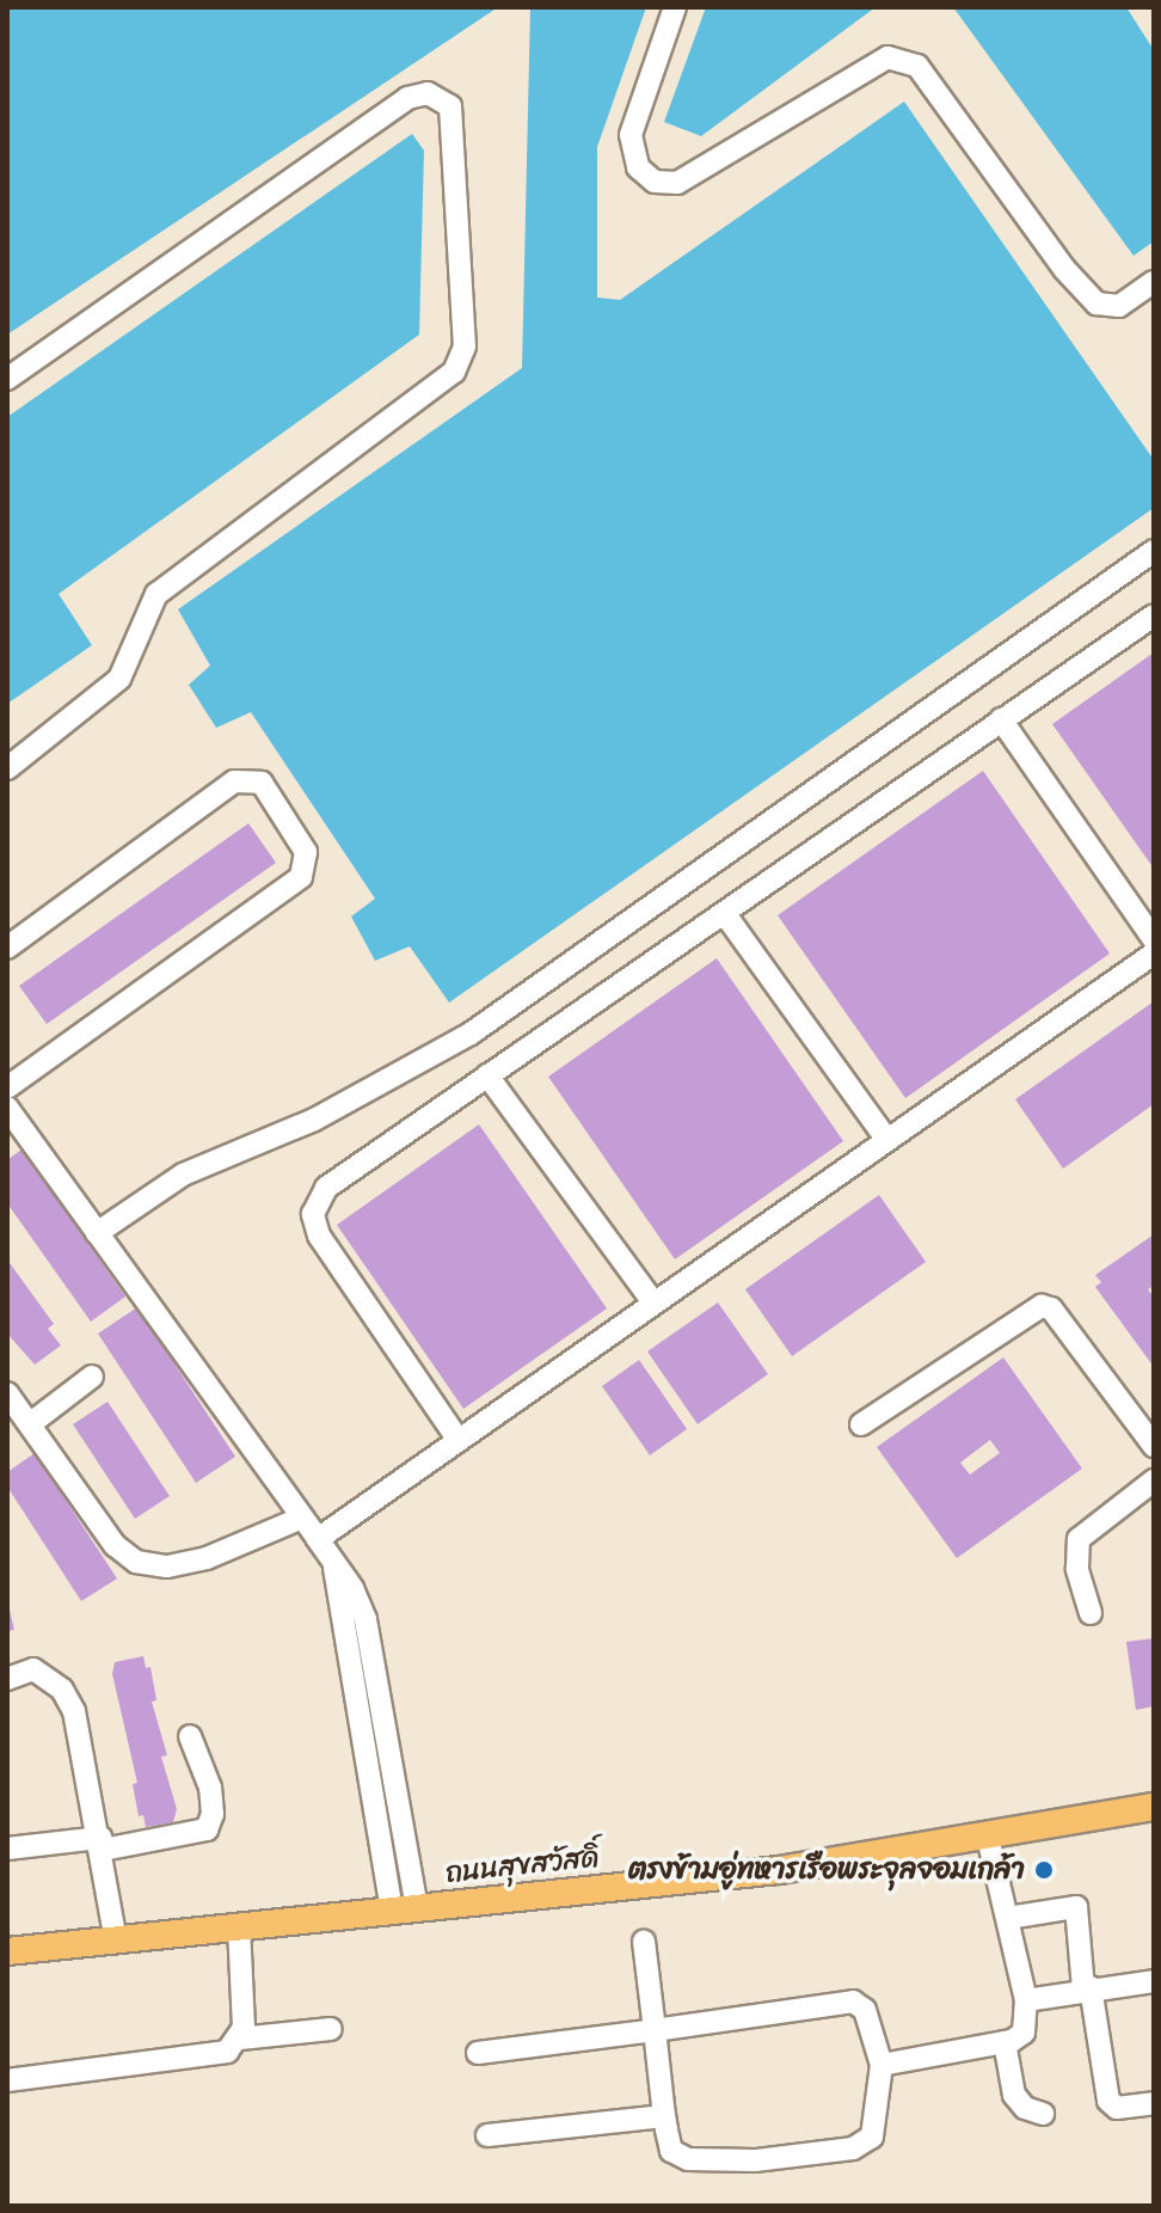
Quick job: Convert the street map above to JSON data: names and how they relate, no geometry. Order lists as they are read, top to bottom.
{
  "streets": {
    "main road": ["ถนนสุขสวัสดิ์"]
  },
  "places": ["ตรงข้ามอู่ทหารเรือพระจุลจอมเกล้า"]
}
